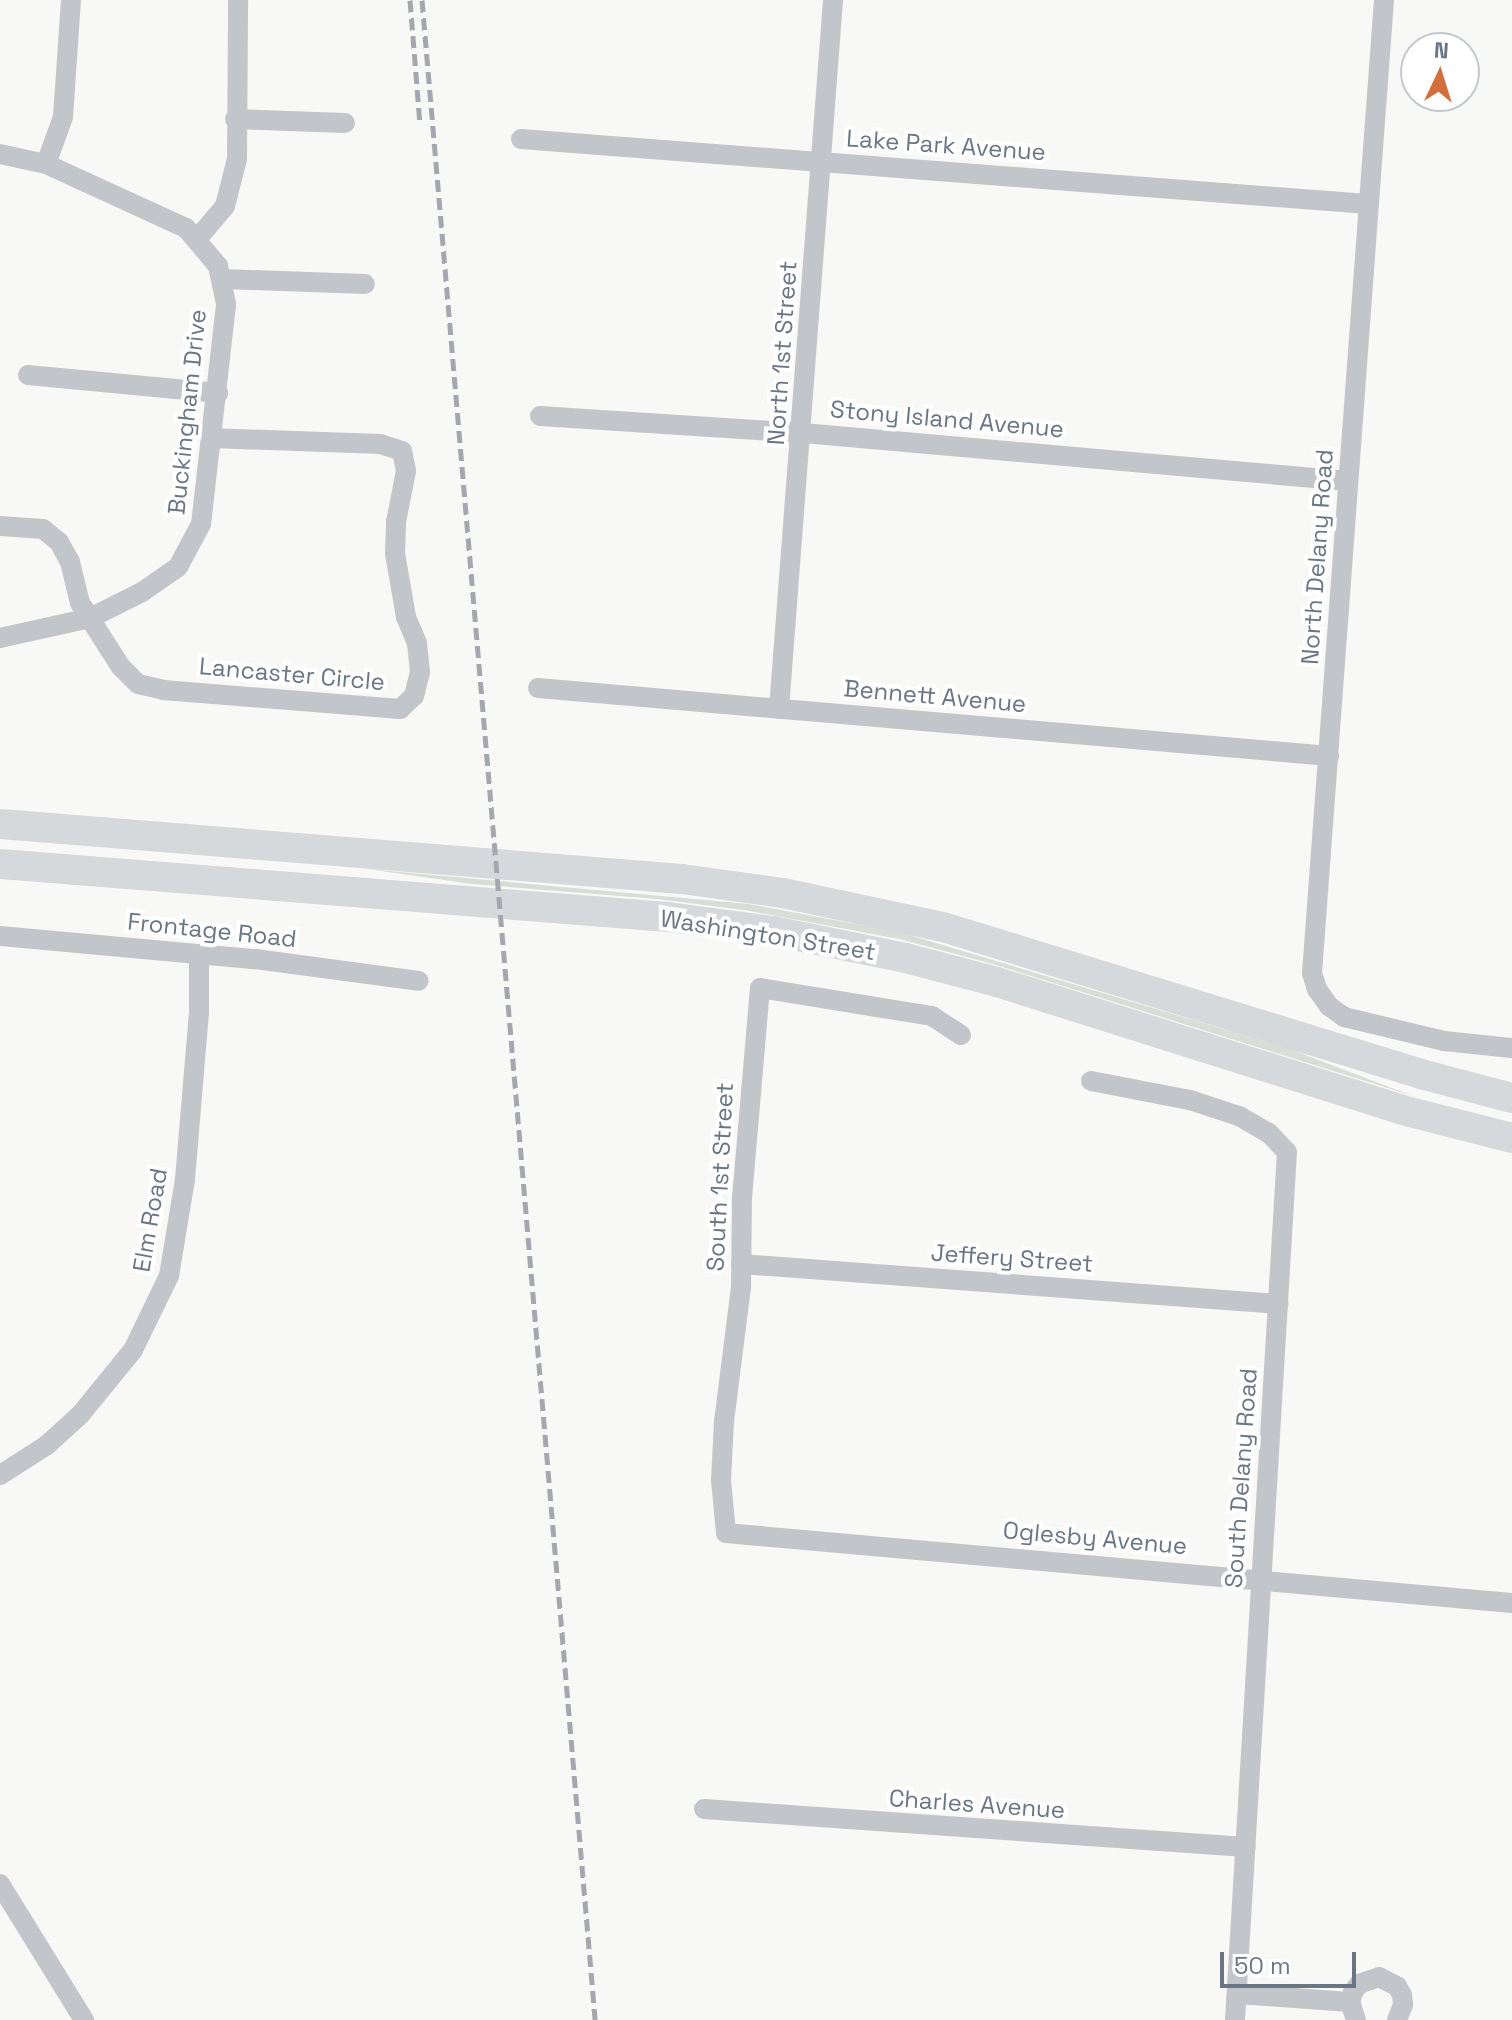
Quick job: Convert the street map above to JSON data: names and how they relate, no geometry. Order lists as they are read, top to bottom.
{
  "streets": {
    "main road": ["Washington Street"],
    "street": [
      "Lake Park Avenue",
      "North 1st Street",
      "Buckingham Drive",
      "Stony Island Avenue",
      "North Delany Road",
      "Lancaster Circle",
      "Bennett Avenue",
      "Frontage Road",
      "South 1st Street",
      "Elm Road",
      "Jeffery Street",
      "South Delany Road",
      "Oglesby Avenue",
      "Charles Avenue"
    ]
  },
  "crossings": [
    ["Lake Park Avenue", "North 1st Street"],
    ["Lake Park Avenue", "North Delany Road"],
    ["North 1st Street", "Stony Island Avenue"],
    ["North 1st Street", "Bennett Avenue"],
    ["Buckingham Drive", "Lancaster Circle"],
    ["Stony Island Avenue", "North Delany Road"],
    ["North Delany Road", "Bennett Avenue"],
    ["Frontage Road", "Elm Road"],
    ["South 1st Street", "Jeffery Street"],
    ["South 1st Street", "Oglesby Avenue"],
    ["Jeffery Street", "South Delany Road"],
    ["South Delany Road", "Oglesby Avenue"],
    ["South Delany Road", "Charles Avenue"]
  ],
  "scale_bar": "50 m",
  "north": "top"
}
